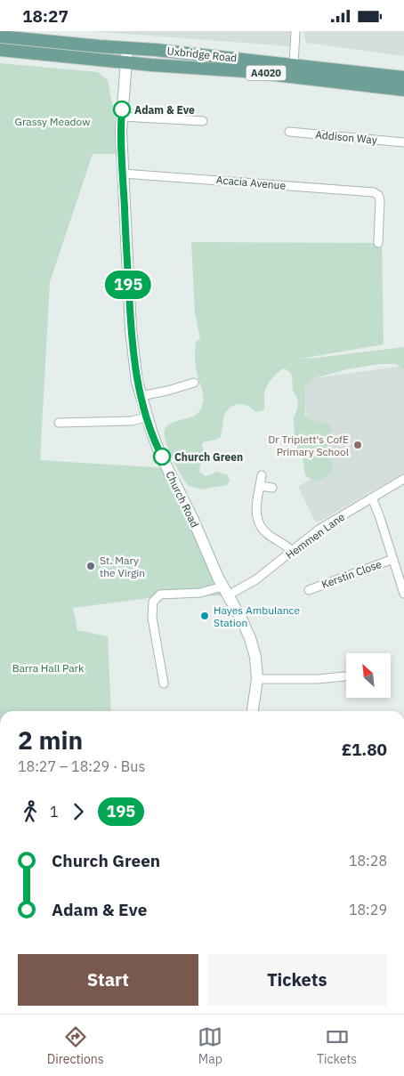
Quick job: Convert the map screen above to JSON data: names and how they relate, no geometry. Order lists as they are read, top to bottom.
{
  "streets": {
    "main road": ["Uxbridge Road", "A4020"],
    "street": [
      "Addison Way",
      "Acacia Avenue",
      "Church Road",
      "Hemmen Lane",
      "Kerstin Close"
    ]
  },
  "crossings": [
    ["Uxbridge Road", "Church Road"],
    ["Acacia Avenue", "Church Road"],
    ["Church Road", "Hemmen Lane"]
  ],
  "parks": ["Grassy Meadow", "Barra Hall Park"],
  "places": [
    "Adam & Eve",
    "Dr Triplett's CofE Primary School",
    "Church Green",
    "St. Mary the Virgin",
    "Hayes Ambulance Station"
  ],
  "lines": ["bus line 195"],
  "north": "top left",
  "page": {
    "status": "18:27",
    "on_map": "195",
    "heading": ["2 min", "18:27 – 18:29 · Bus", "£1.80"],
    "legs": ["1", "195"],
    "list": [
      {
        "name": "Church Green",
        "value": "18:28"
      },
      {
        "name": "Adam & Eve",
        "value": "18:29"
      }
    ],
    "buttons": ["Start", "Tickets"],
    "tabs": ["Directions", "Map", "Tickets"]
  }
}
